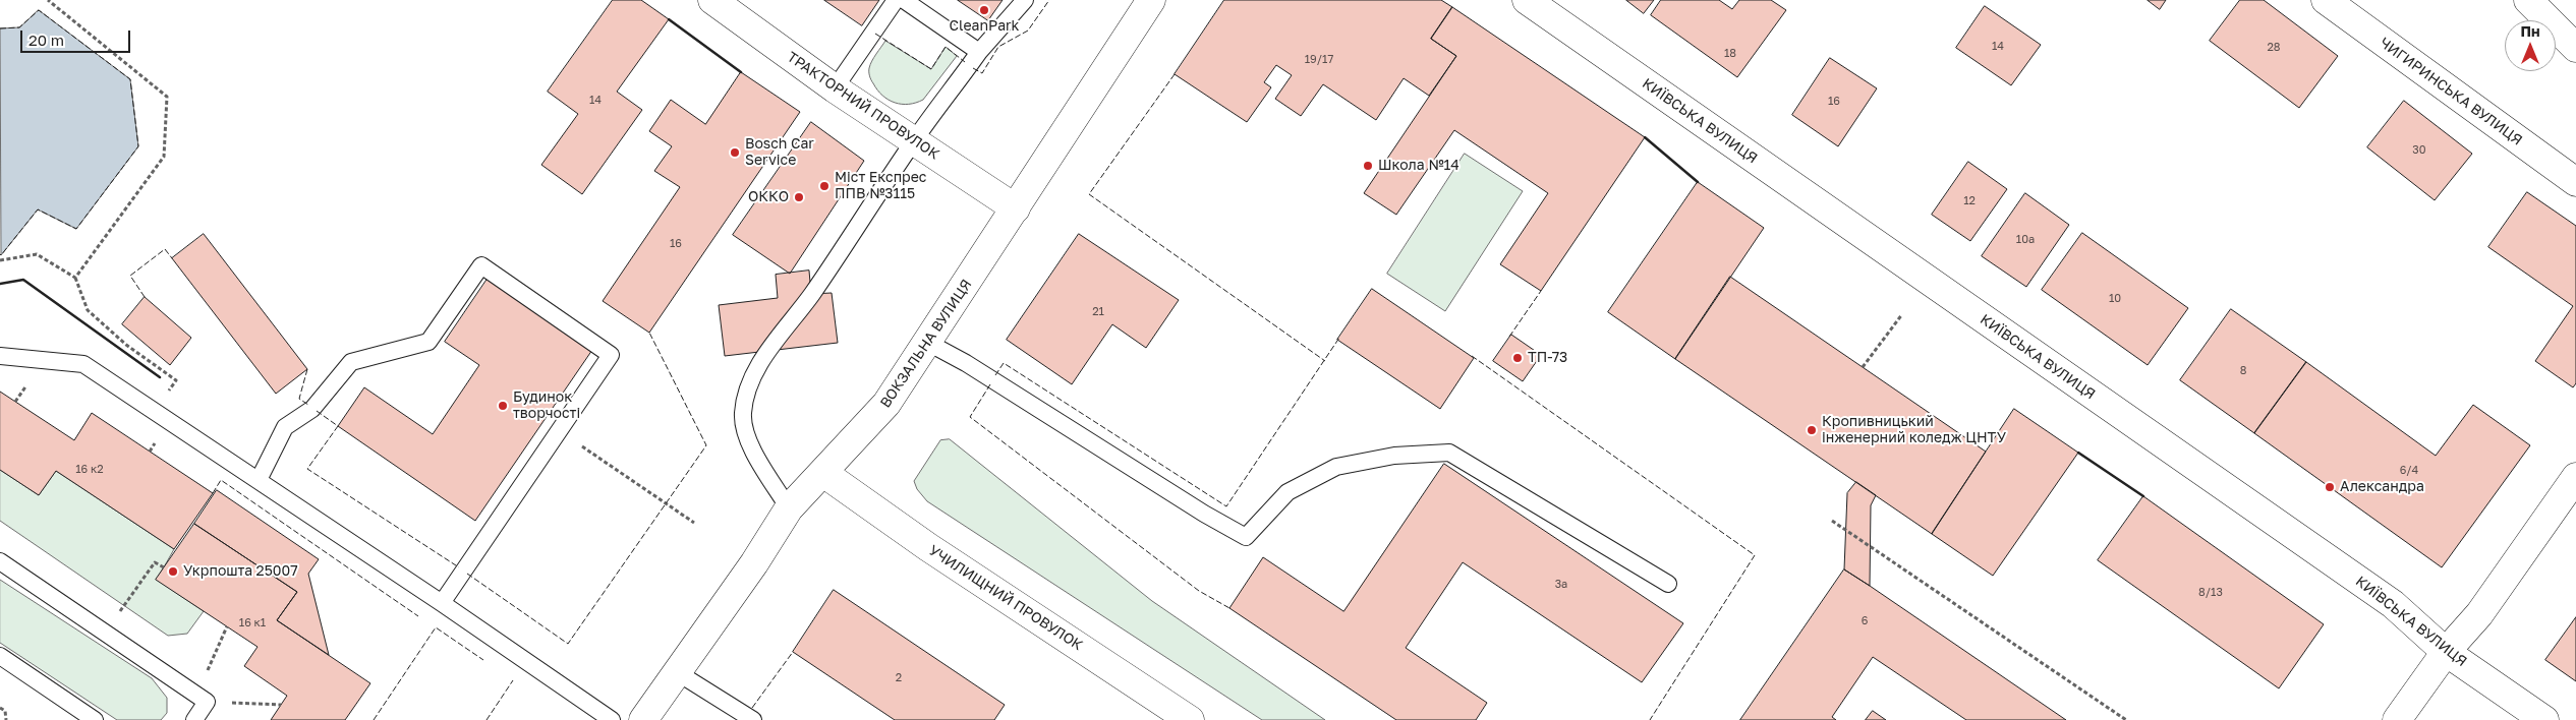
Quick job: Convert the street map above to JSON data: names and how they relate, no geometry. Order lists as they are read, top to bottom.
{
  "streets": {
    "street": [
      "ЧИГИРИНСЬКА ВУЛИЦЯ",
      "ТРАКТОРНИЙ ПРОВУЛОК",
      "КИЇВСЬКА ВУЛИЦЯ",
      "ВОКЗАЛЬНА ВУЛИЦЯ",
      "УЧИЛИЩНИЙ ПРОВУЛОК"
    ]
  },
  "crossings": [
    ["ТРАКТОРНИЙ ПРОВУЛОК", "ВОКЗАЛЬНА ВУЛИЦЯ"],
    ["ВОКЗАЛЬНА ВУЛИЦЯ", "УЧИЛИЩНИЙ ПРОВУЛОК"]
  ],
  "places": [
    "CleanPark",
    "Bosch Car Service",
    "Школа №14",
    "Міст Експрес ППВ №3115",
    "ОККО",
    "ТП-73",
    "Будинок творчості",
    "Кропивницький інженерний коледж ЦНТУ",
    "Александра",
    "Укрпошта 25007"
  ],
  "house_numbers": [
    "14",
    "28",
    "18",
    "19/17",
    "14",
    "16",
    "30",
    "12",
    "10а",
    "16",
    "10",
    "21",
    "8",
    "16 к2",
    "6/4",
    "3а",
    "8/13",
    "6",
    "16 к1",
    "2"
  ],
  "scale_bar": "20 m",
  "north": "top"
}
